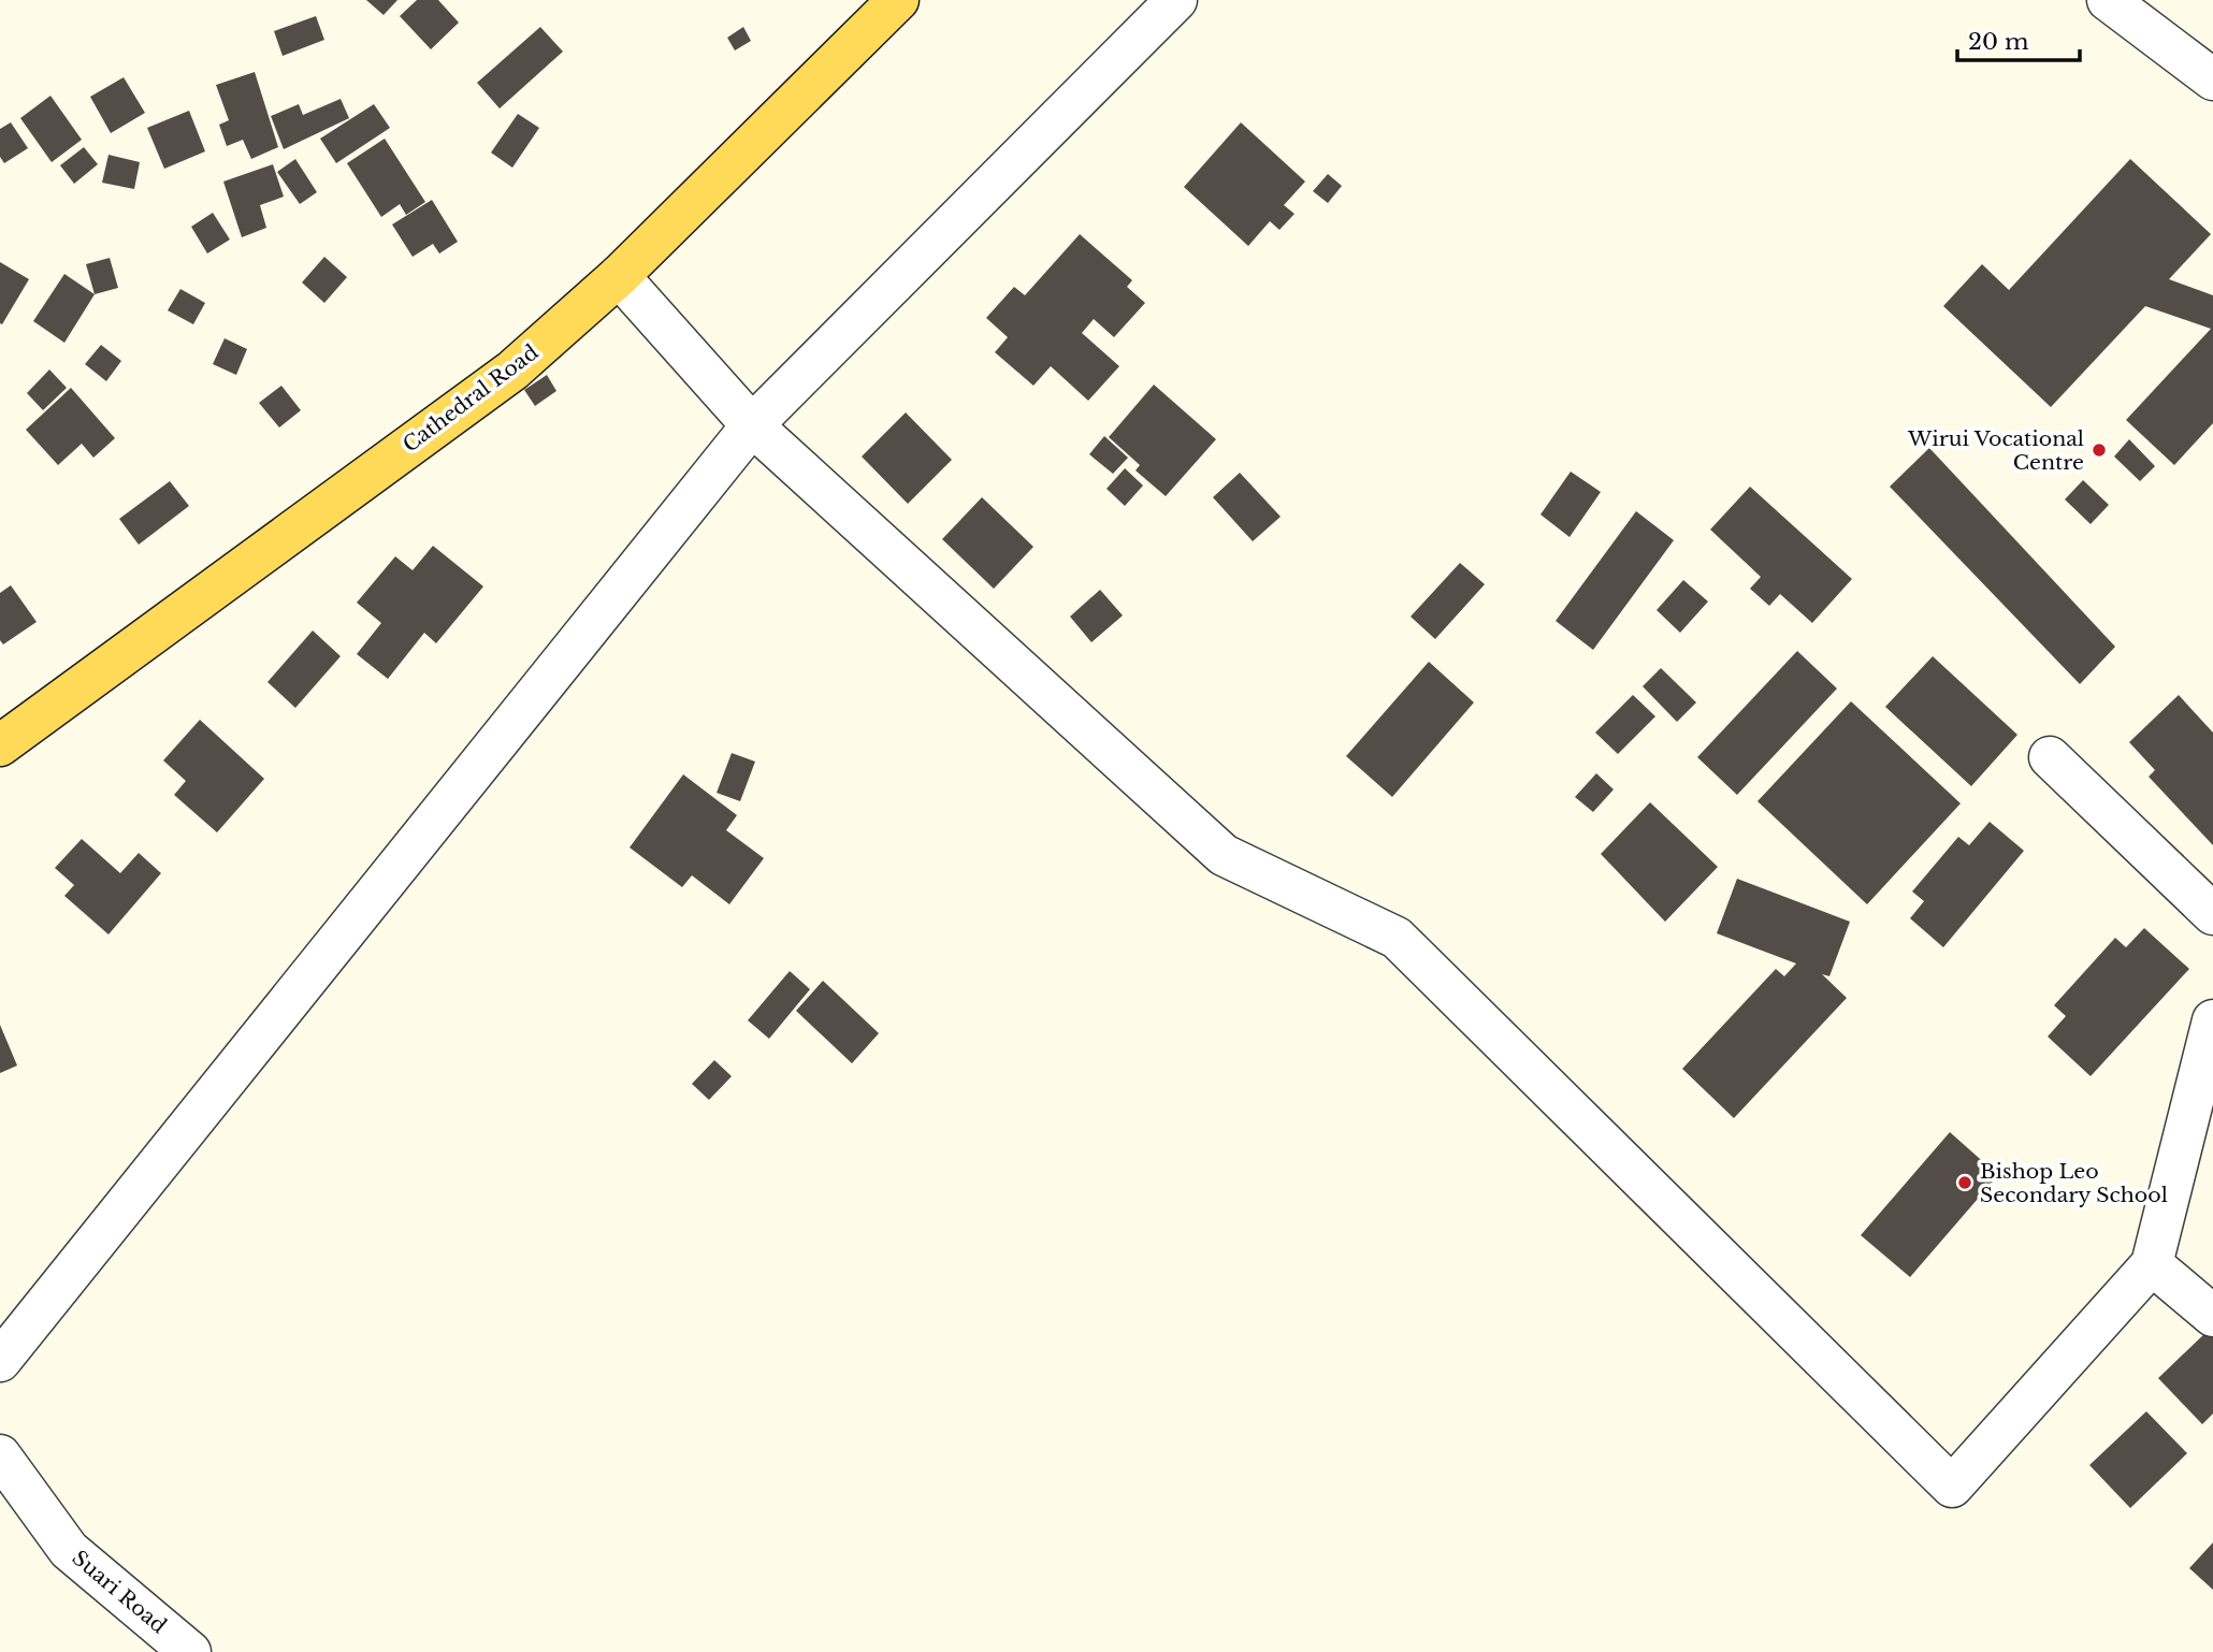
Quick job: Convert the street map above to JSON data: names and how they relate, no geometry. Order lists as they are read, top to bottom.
{
  "streets": {
    "main road": ["Cathedral Road"],
    "street": ["Suari Road"]
  },
  "places": ["Wirui Vocational Centre", "Bishop Leo Secondary School"],
  "scale_bar": "20 m"
}
